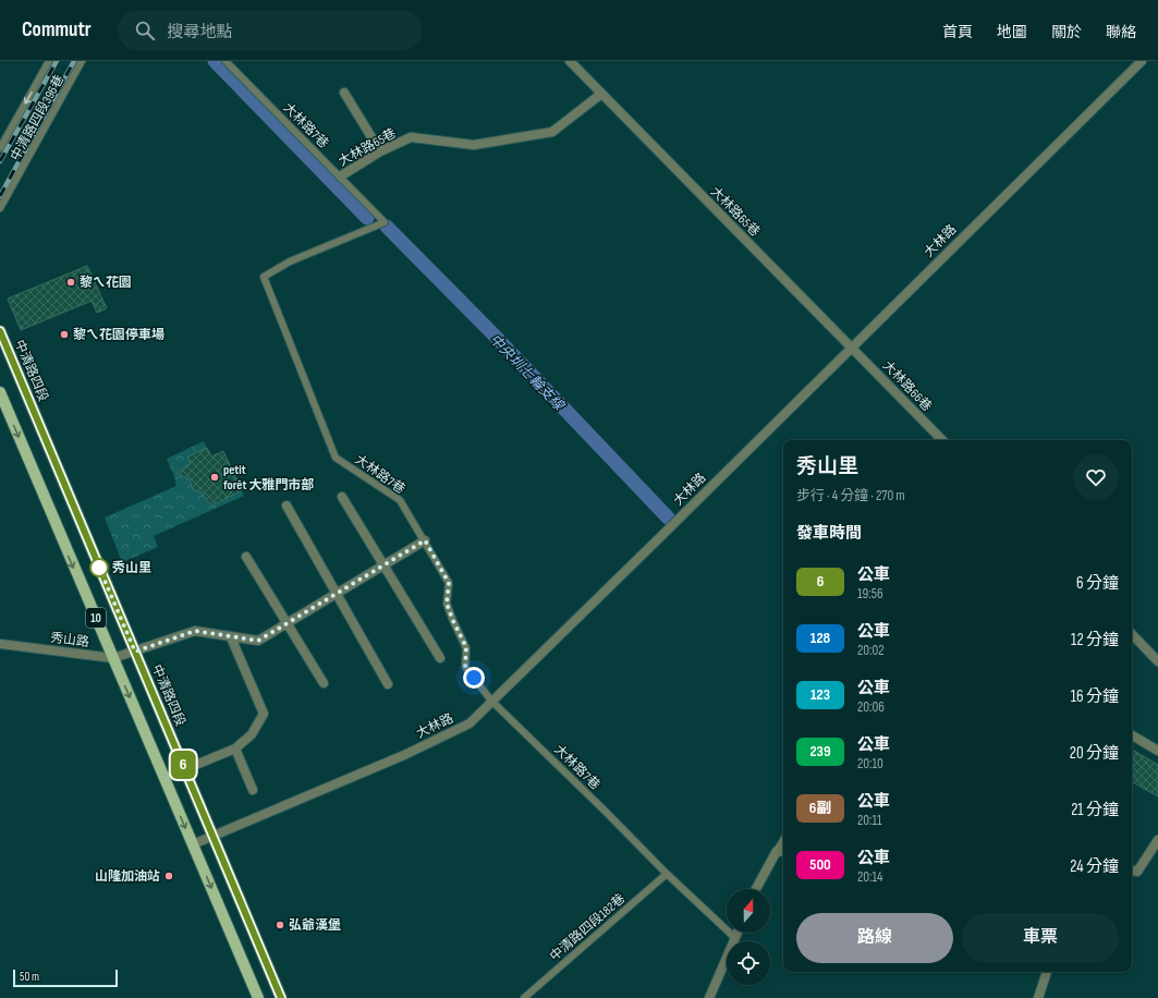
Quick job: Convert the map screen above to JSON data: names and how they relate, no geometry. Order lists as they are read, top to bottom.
{
  "streets": {
    "main road": ["中清路四段", "10"],
    "street": [
      "大林路65巷",
      "大林路",
      "大林路66巷",
      "秀山路"
    ],
    "lane": ["中清路四段396巷", "大林路7巷", "中清路四段182巷"]
  },
  "crossings": [
    ["大林路7巷", "大林路65巷"],
    ["大林路7巷", "大林路"],
    ["大林路7巷", "秀山路"],
    ["大林路7巷", "中清路四段182巷"],
    ["大林路65巷", "大林路"],
    ["大林路65巷", "大林路66巷"],
    ["大林路", "中清路四段"],
    ["大林路", "大林路66巷"],
    ["大林路", "10"],
    ["中清路四段", "秀山路"],
    ["10", "秀山路"]
  ],
  "water": ["中央圳七輪支線"],
  "places": [
    "黎ㄟ花園",
    "黎ㄟ花園停車場",
    "petit forêt 大雅門市部",
    "秀山里",
    "山隆加油站",
    "弘爺漢堡"
  ],
  "lines": ["bus line 6"],
  "scale_bar": "50 m",
  "north": "top",
  "page": {
    "header": "Commutr",
    "search": "搜尋地點",
    "nav": [
      "首頁",
      "地圖",
      "關於",
      "聯絡"
    ],
    "on_map": "6",
    "heading": [
      ["秀山里", "步行 · 4 分鐘 · 270 m"],
      "發車時間"
    ],
    "list": [
      {
        "mark": "6",
        "name": "公車",
        "note": "19:56",
        "value": "6 分鐘"
      },
      {
        "mark": "128",
        "name": "公車",
        "note": "20:02",
        "value": "12 分鐘"
      },
      {
        "mark": "123",
        "name": "公車",
        "note": "20:06",
        "value": "16 分鐘"
      },
      {
        "mark": "239",
        "name": "公車",
        "note": "20:10",
        "value": "20 分鐘"
      },
      {
        "mark": "6副",
        "name": "公車",
        "note": "20:11",
        "value": "21 分鐘"
      },
      {
        "mark": "500",
        "name": "公車",
        "note": "20:14",
        "value": "24 分鐘"
      }
    ],
    "buttons": ["路線", "車票"],
    "scale": "50 m"
  }
}
